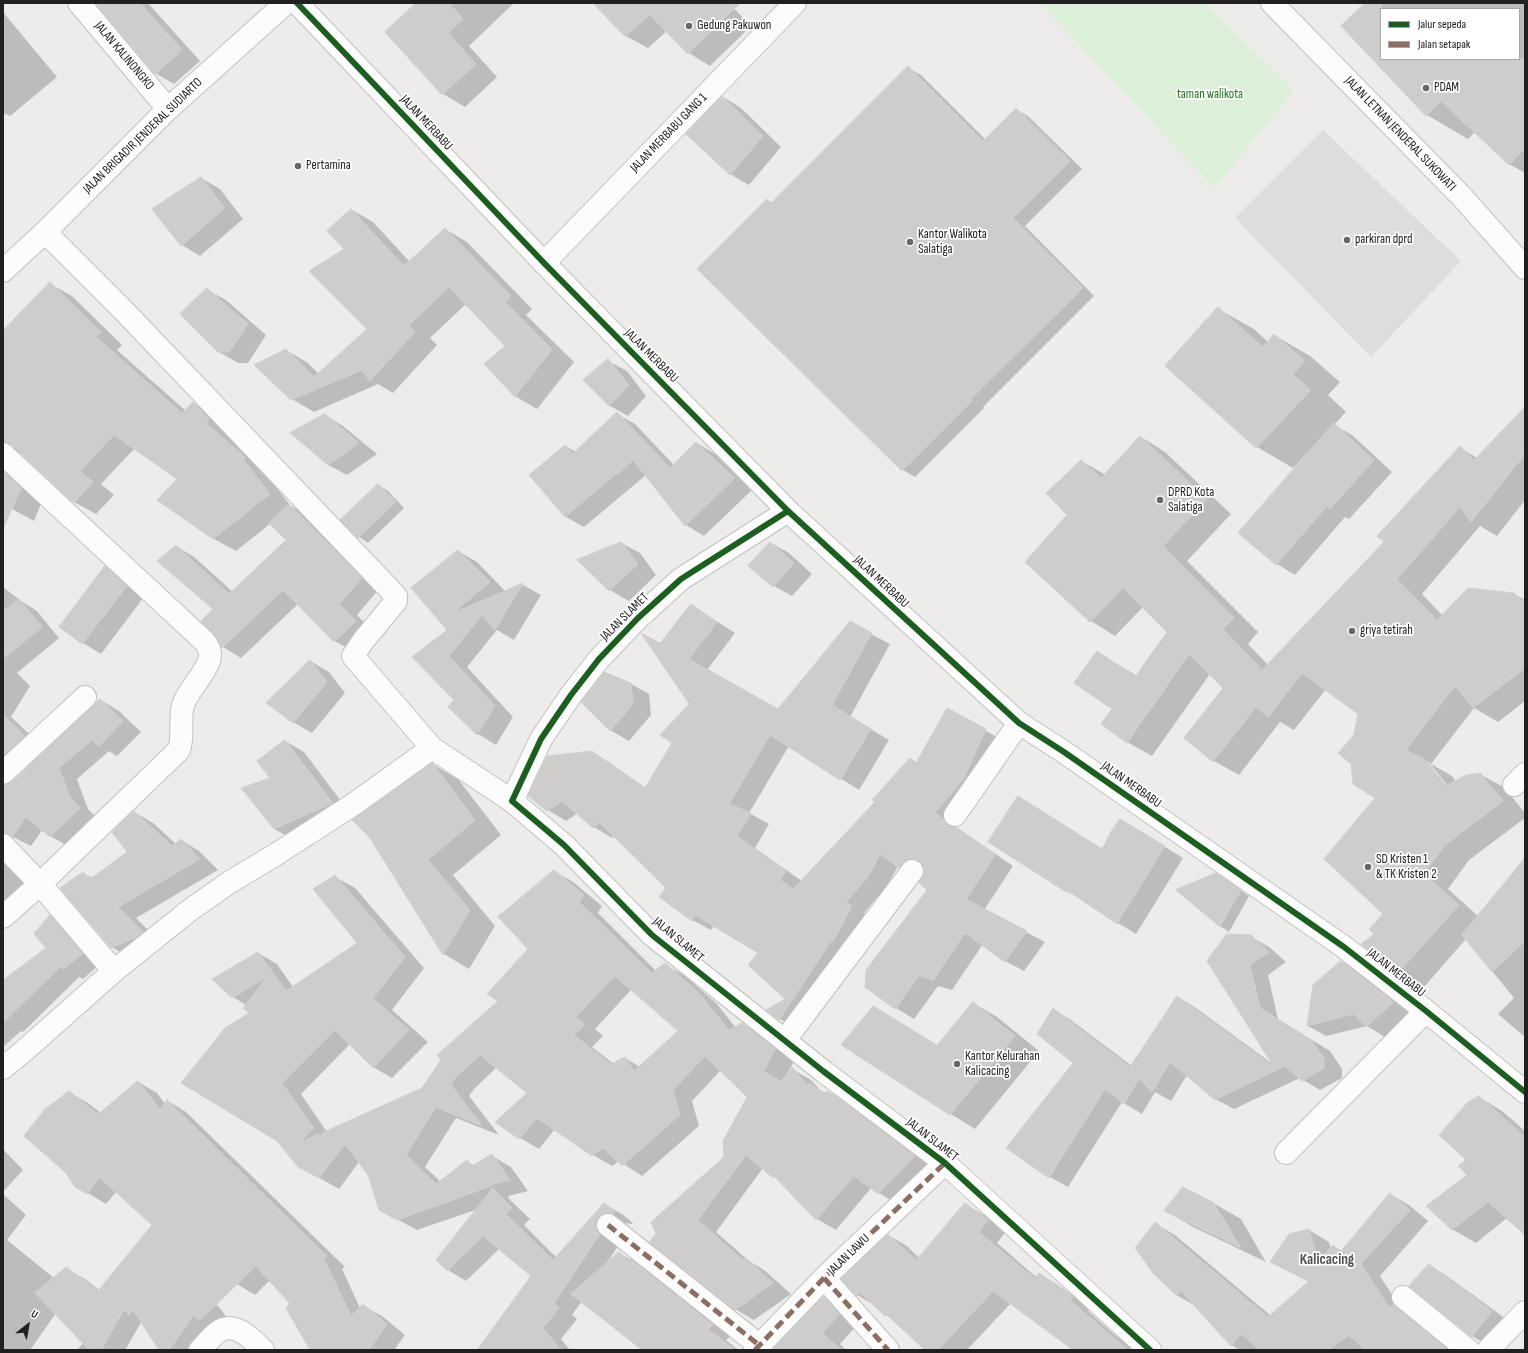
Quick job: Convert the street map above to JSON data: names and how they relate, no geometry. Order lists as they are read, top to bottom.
{
  "streets": {
    "street": [
      "JALAN KALINONGKO",
      "JALAN MERBABU",
      "JALAN MERBABU GANG 1",
      "JALAN LETNAN JENDERAL SUKOWATI",
      "JALAN BRIGADIR JENDERAL SUDIARTO",
      "JALAN SLAMET",
      "JALAN LAWU"
    ]
  },
  "crossings": [
    ["JALAN KALINONGKO", "JALAN BRIGADIR JENDERAL SUDIARTO"],
    ["JALAN MERBABU", "JALAN MERBABU GANG 1"],
    ["JALAN MERBABU", "JALAN SLAMET"],
    ["JALAN SLAMET", "JALAN LAWU"]
  ],
  "districts": ["Kalicacing"],
  "parks": ["taman walikota"],
  "places": [
    "Gedung Pakuwon",
    "PDAM",
    "Pertamina",
    "parkiran dprd",
    "Kantor Walikota Salatiga",
    "DPRD Kota Salatiga",
    "griya tetirah",
    "SD Kristen 1 & TK Kristen 2",
    "Kantor Kelurahan Kalicacing"
  ],
  "legend": ["Jalur sepeda", "Jalan setapak"],
  "north": "top right"
}
